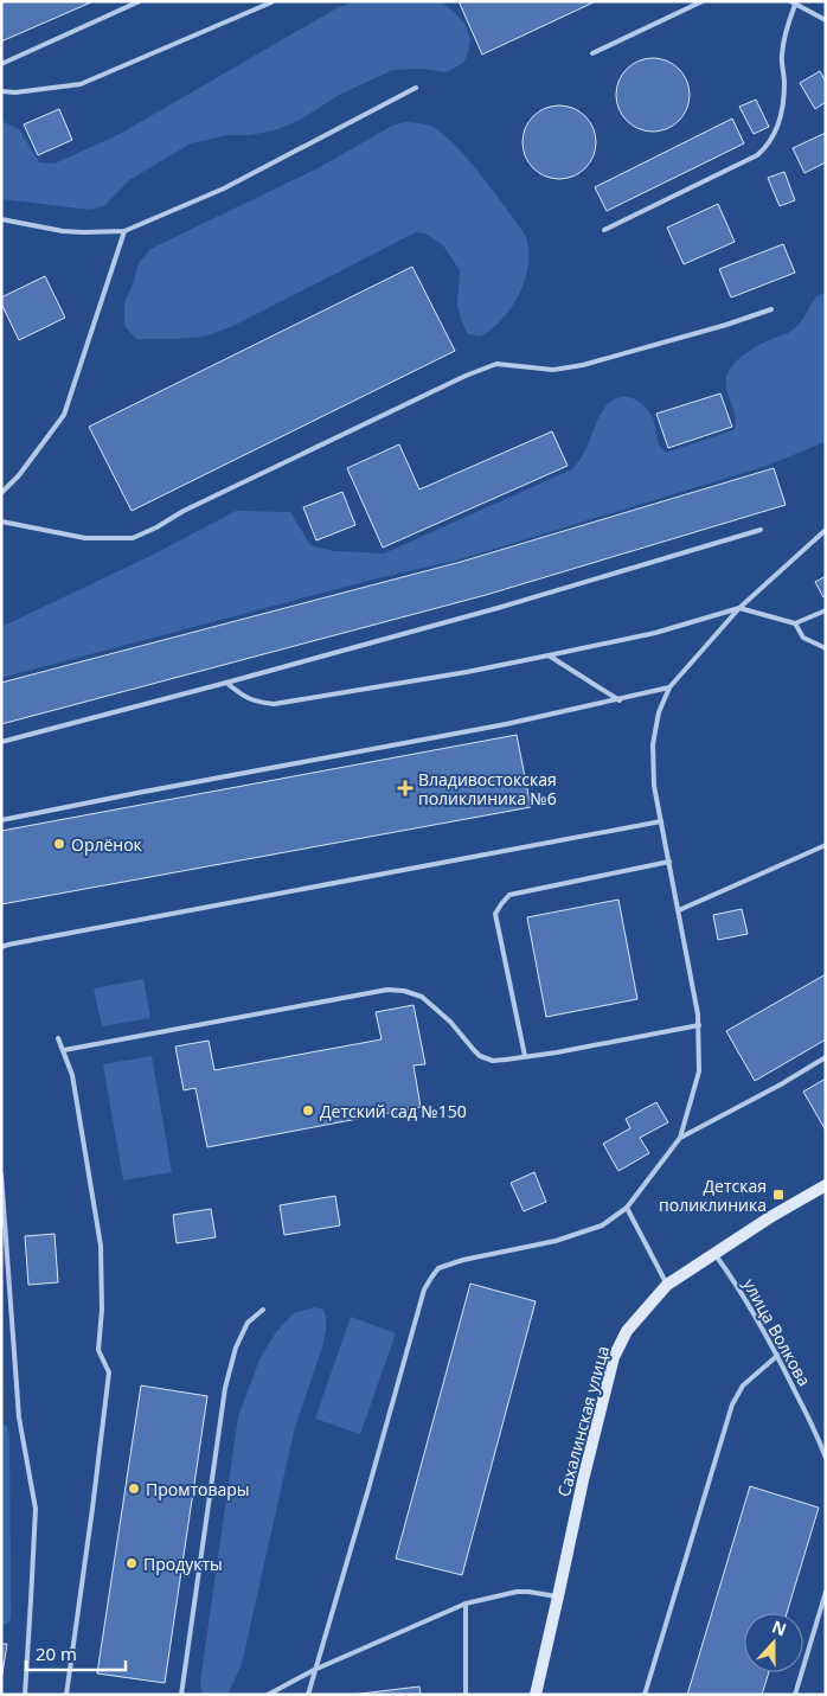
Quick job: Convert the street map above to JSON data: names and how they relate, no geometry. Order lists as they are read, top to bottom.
{
  "streets": {
    "main road": ["Сахалинская улица"],
    "lane": ["улица Волкова"]
  },
  "crossings": [
    ["улица Волкова", "Сахалинская улица"]
  ],
  "places": {
    "health": ["Владивостокская поликлиника №6"],
    "other": [
      "Орлёнок",
      "Детский сад №150",
      "Промтовары",
      "Продукты"
    ],
    "transit": ["Детская поликлиника"]
  },
  "scale_bar": "20 m",
  "north": "top"
}
